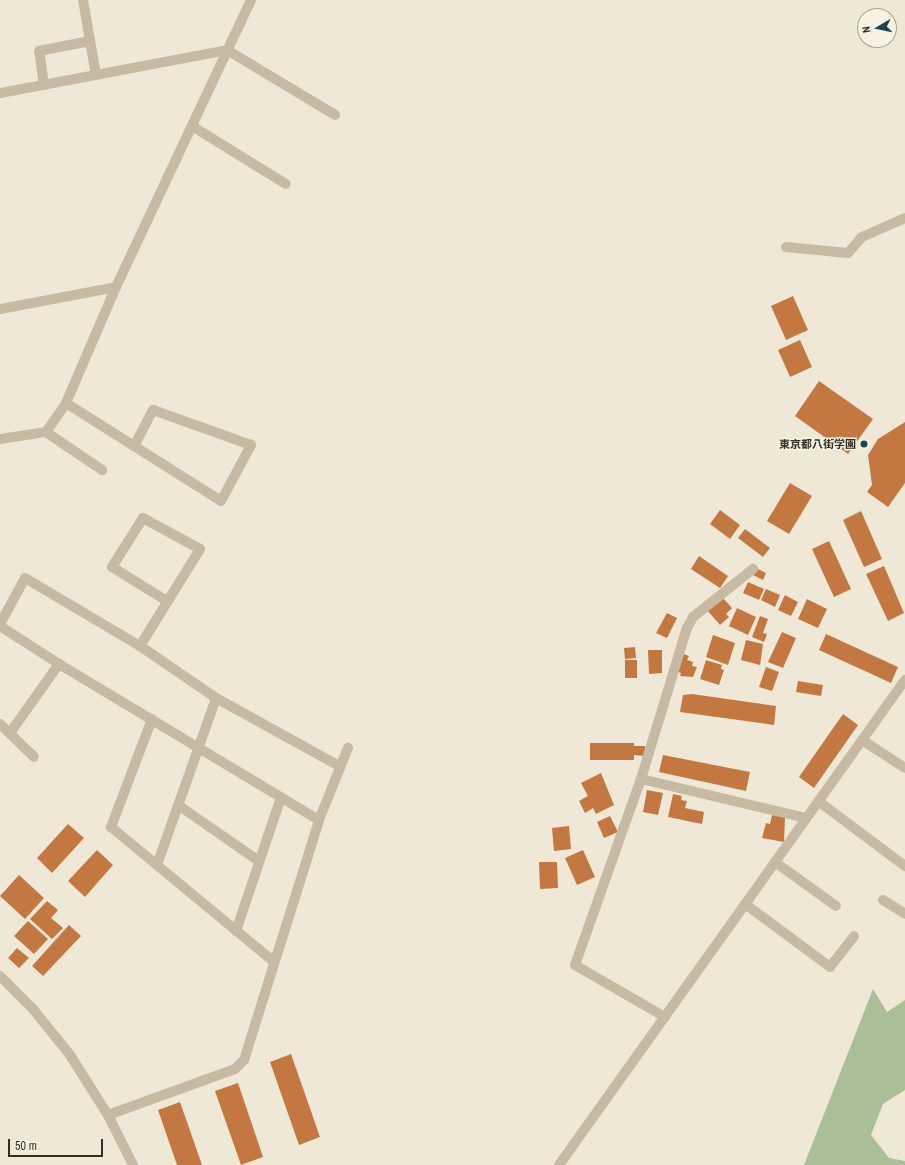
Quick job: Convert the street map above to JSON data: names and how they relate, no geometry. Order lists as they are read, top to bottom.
{
  "places": ["東京都八街学園"],
  "scale_bar": "50 m",
  "north": "left"
}
